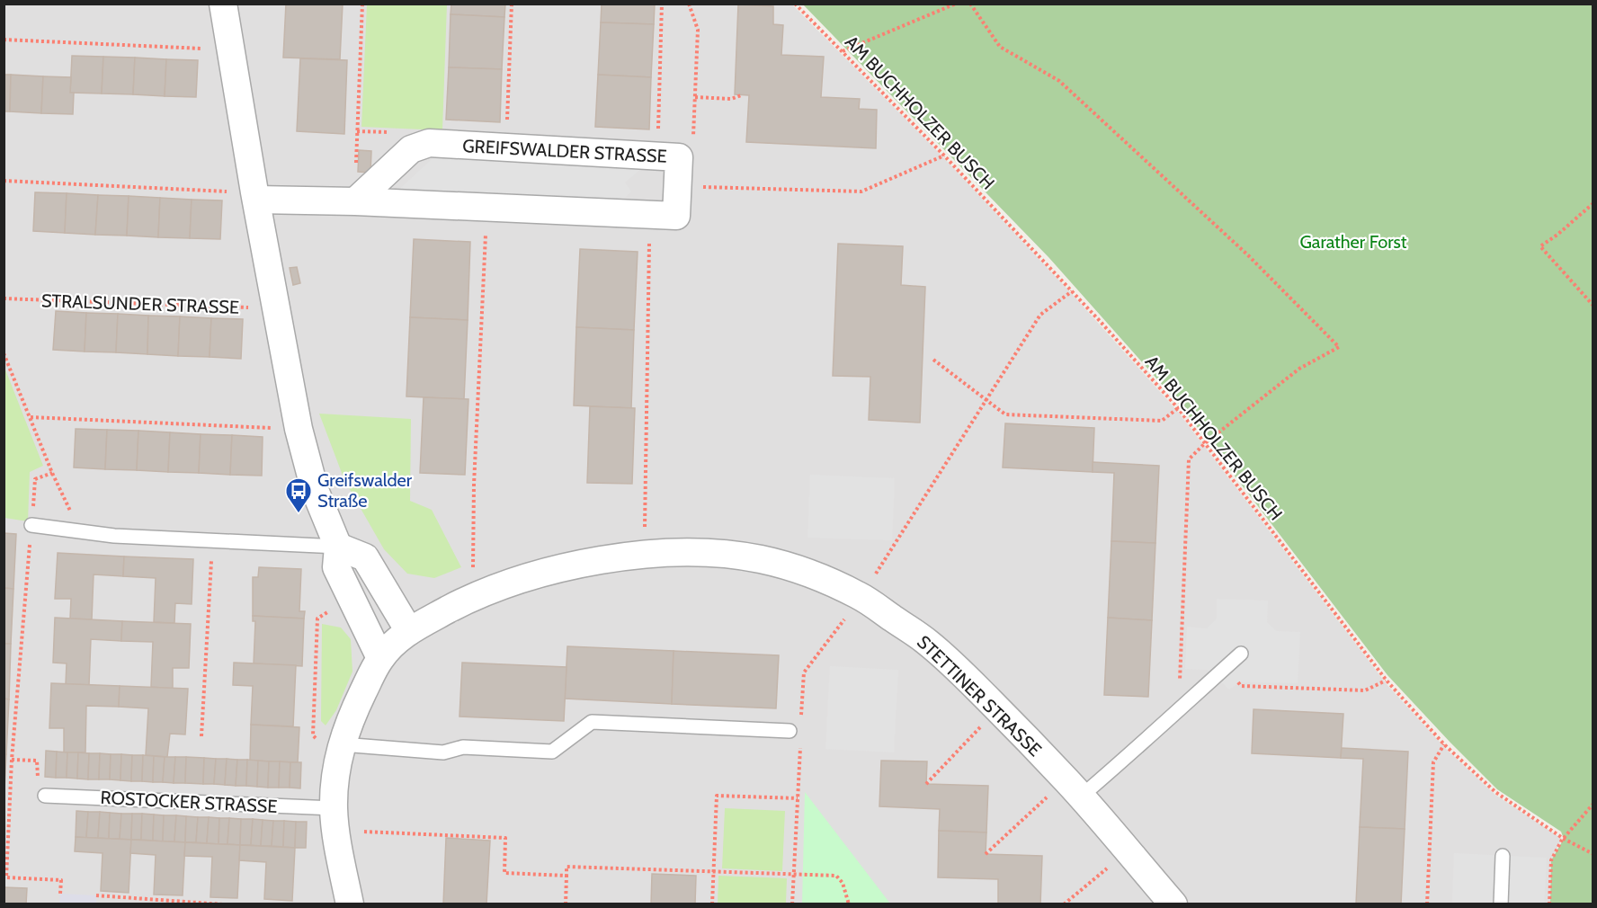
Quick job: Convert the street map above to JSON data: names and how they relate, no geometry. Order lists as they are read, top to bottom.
{
  "streets": {
    "street": ["GREIFSWALDER STRASSE", "STETTINER STRASSE"],
    "lane": ["ROSTOCKER STRASSE"],
    "path": ["AM BUCHHOLZER BUSCH", "STRALSUNDER STRASSE"]
  },
  "parks": ["Garather Forst"],
  "places": {
    "bus stop": ["Greifswalder Straße"]
  }
}
